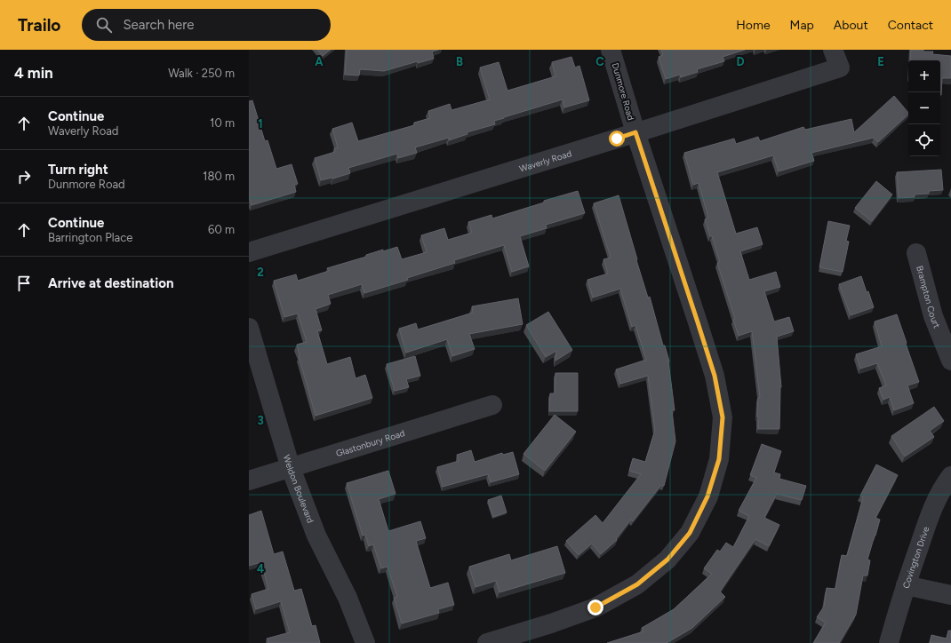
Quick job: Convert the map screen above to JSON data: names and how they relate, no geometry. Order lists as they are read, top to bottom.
{
  "streets": {
    "street": [
      "Dunmore Road",
      "Waverly Road",
      "Brampton Court",
      "Glastonbury Road",
      "Weldon Boulevard",
      "Covington Drive"
    ]
  },
  "crossings": [
    ["Dunmore Road", "Waverly Road"],
    ["Glastonbury Road", "Weldon Boulevard"]
  ],
  "page": {
    "header": "Trailo",
    "search": "Search here",
    "nav": [
      "Home",
      "Map",
      "About",
      "Contact"
    ],
    "heading": ["4 min", "Walk · 250 m"],
    "map_buttons": ["+", "−"],
    "list": [
      ["Continue", "Waverly Road", "10 m"],
      ["Turn right", "Dunmore Road", "180 m"],
      ["Continue", "Barrington Place", "60 m"],
      "Arrive at destination"
    ]
  },
  "grid": {
    "columns": [
      "A",
      "B",
      "C",
      "D",
      "E"
    ],
    "rows": [
      "1",
      "2",
      "3",
      "4"
    ]
  }
}
